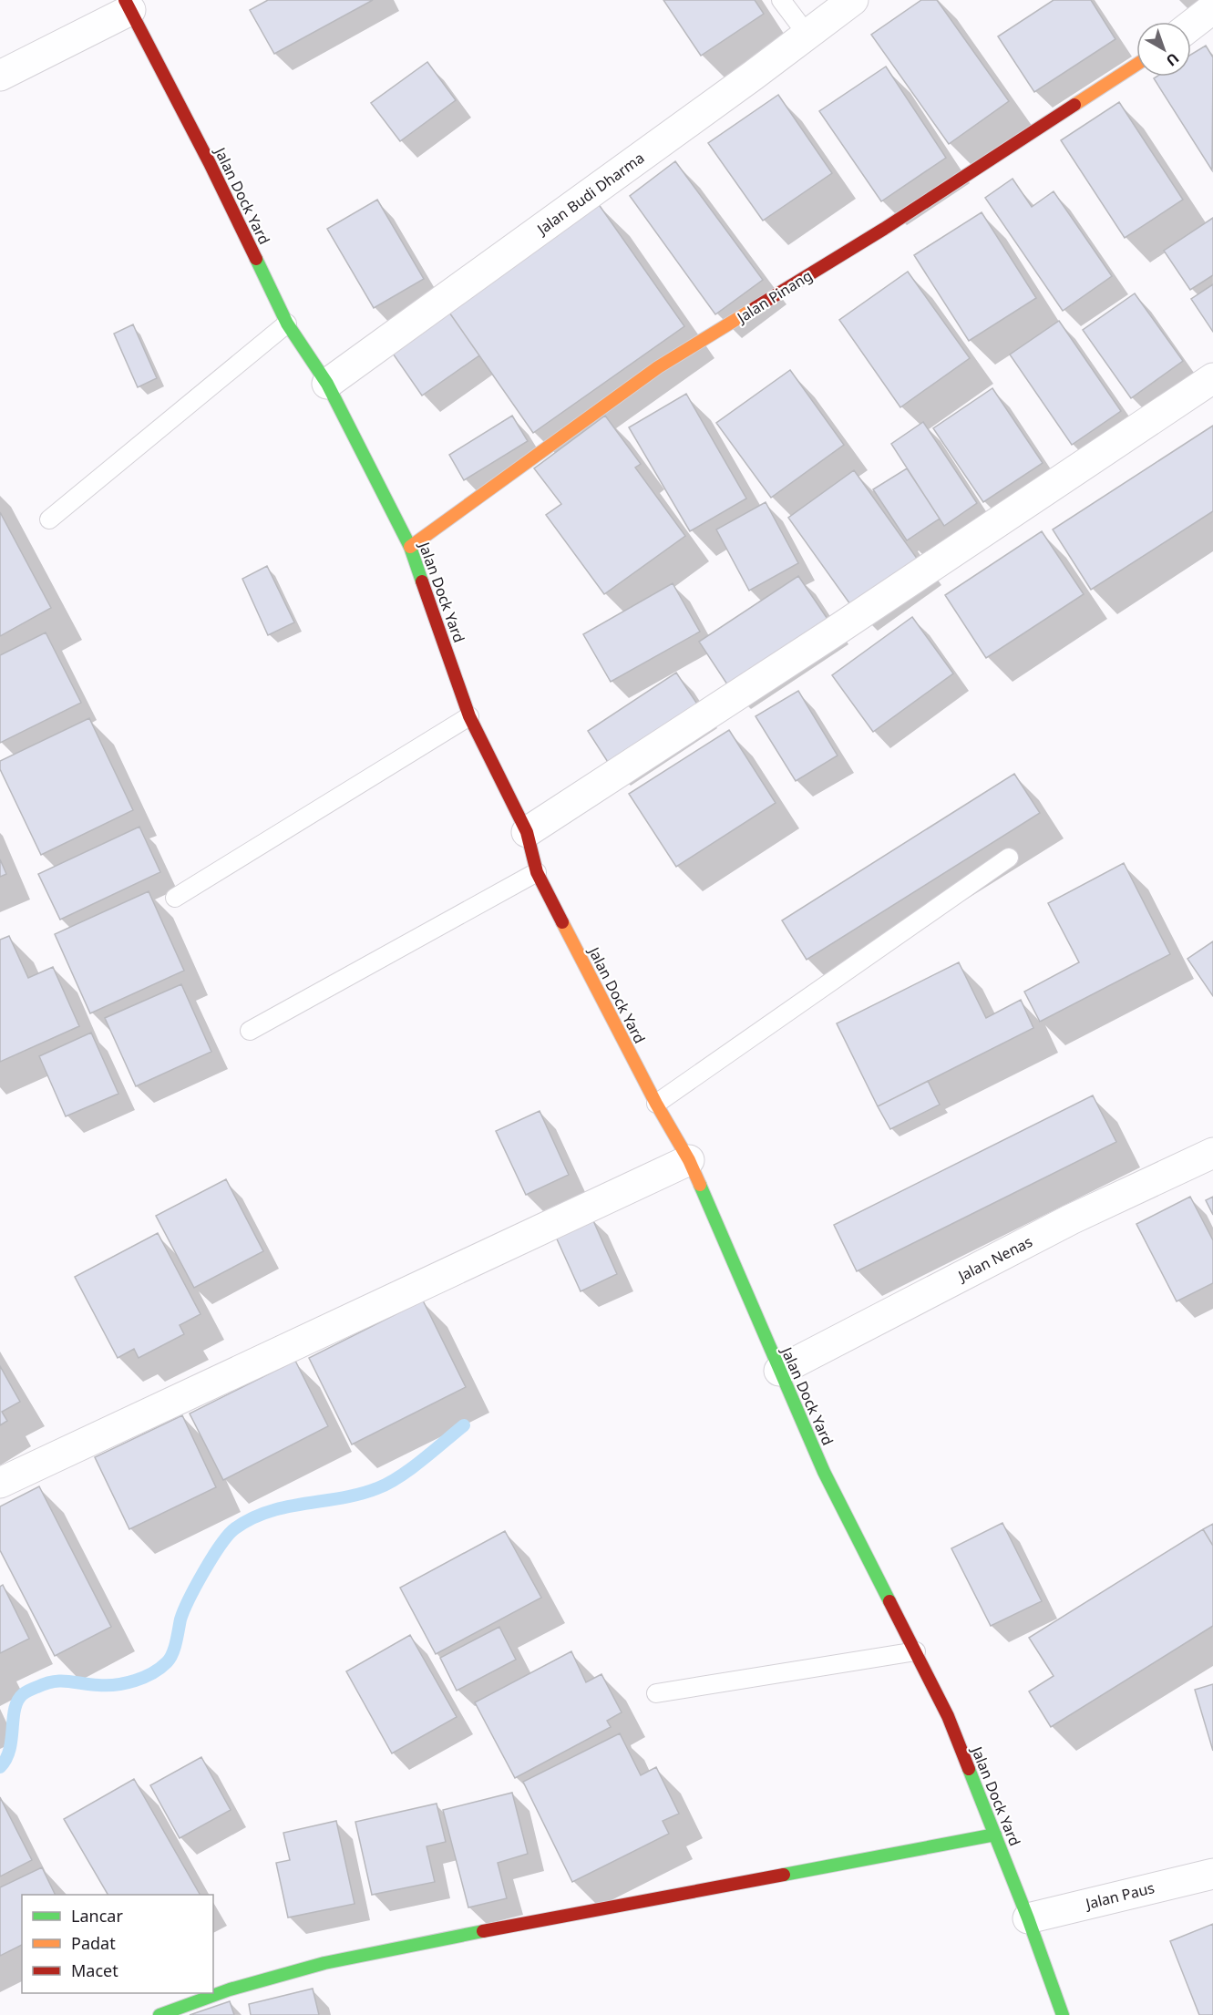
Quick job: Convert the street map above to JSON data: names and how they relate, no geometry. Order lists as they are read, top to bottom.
{
  "streets": {
    "street": [
      "Jalan Budi Dharma",
      "Jalan Dock Yard",
      "Jalan Pinang",
      "Jalan Nenas",
      "Jalan Paus"
    ]
  },
  "crossings": [
    ["Jalan Budi Dharma", "Jalan Dock Yard"],
    ["Jalan Dock Yard", "Jalan Pinang"],
    ["Jalan Dock Yard", "Jalan Nenas"],
    ["Jalan Dock Yard", "Jalan Paus"]
  ],
  "legend": ["Lancar", "Padat", "Macet"],
  "north": "bottom right"
}
